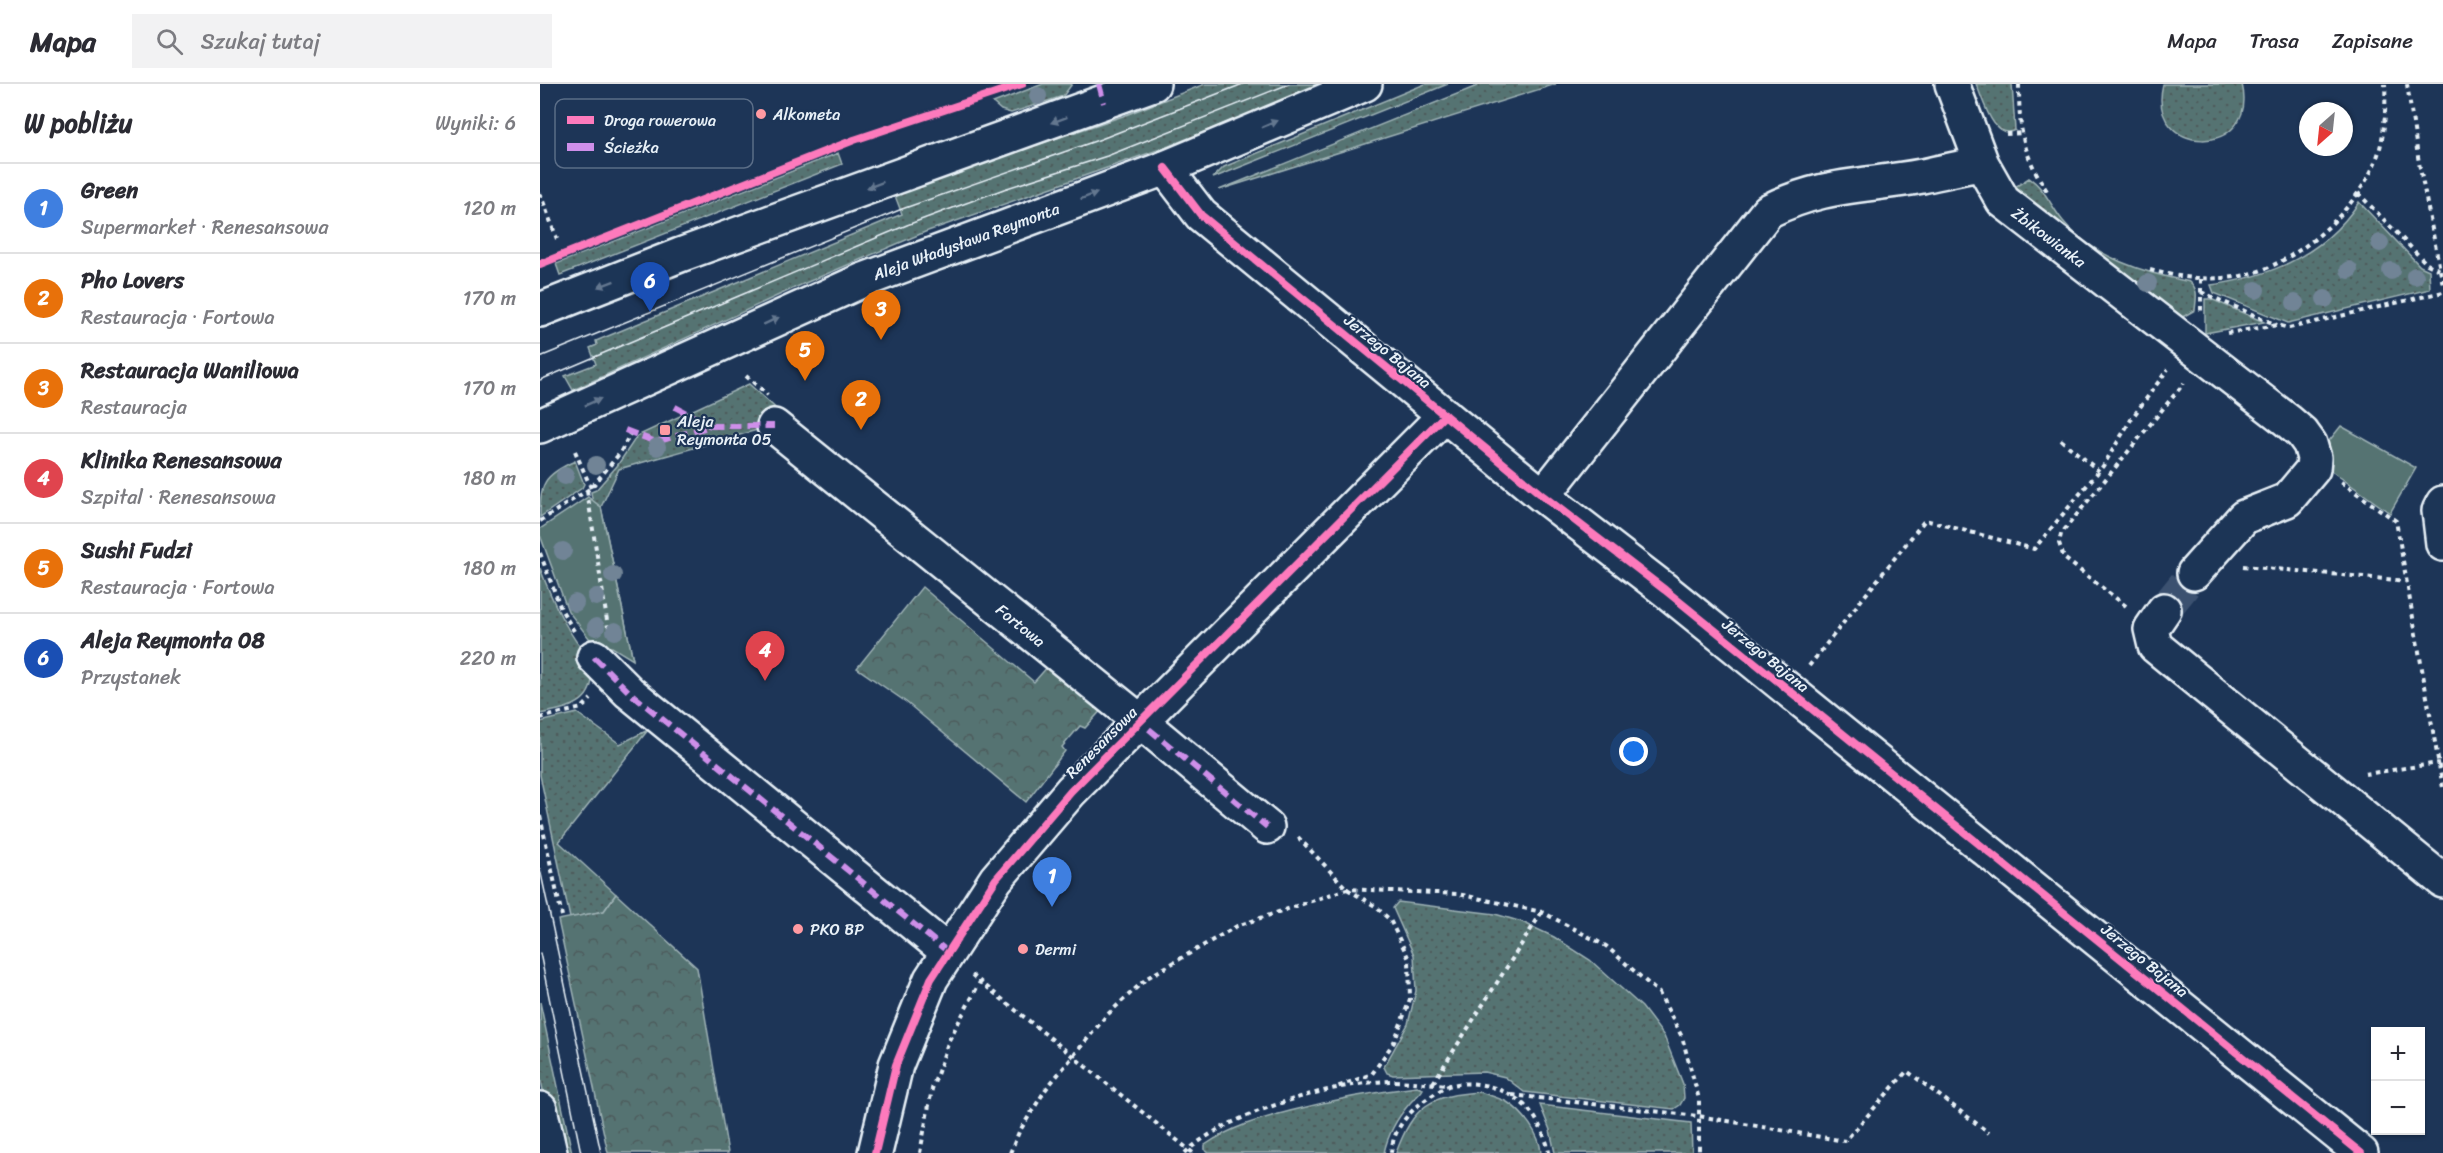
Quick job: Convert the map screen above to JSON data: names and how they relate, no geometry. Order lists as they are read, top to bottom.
{
  "streets": {
    "street": [
      "Żbikowianka",
      "Aleja Władysława Reymonta",
      "Jerzego Bajana",
      "Fortowa",
      "Renesansowa"
    ]
  },
  "crossings": [
    ["Aleja Władysława Reymonta", "Jerzego Bajana"],
    ["Jerzego Bajana", "Renesansowa"],
    ["Fortowa", "Renesansowa"]
  ],
  "places": {
    "other": ["Alkometa", "PKO BP", "Dermi"],
    "transit": ["Aleja Reymonta 05"]
  },
  "legend": ["Droga rowerowa", "Ścieżka"],
  "north": "bottom left",
  "page": {
    "header": "Mapa",
    "search": "Szukaj tutaj",
    "nav": ["Mapa", "Trasa", "Zapisane"],
    "heading": ["W pobliżu", "Wyniki: 6"],
    "list": [
      {
        "mark": "1",
        "name": "Green",
        "note": "Supermarket · Renesansowa",
        "value": "120 m"
      },
      {
        "mark": "2",
        "name": "Pho Lovers",
        "note": "Restauracja · Fortowa",
        "value": "170 m"
      },
      {
        "mark": "3",
        "name": "Restauracja Waniliowa",
        "note": "Restauracja",
        "value": "170 m"
      },
      {
        "mark": "4",
        "name": "Klinika Renesansowa",
        "note": "Szpital · Renesansowa",
        "value": "180 m"
      },
      {
        "mark": "5",
        "name": "Sushi Fudzi",
        "note": "Restauracja · Fortowa",
        "value": "180 m"
      },
      {
        "mark": "6",
        "name": "Aleja Reymonta 08",
        "note": "Przystanek",
        "value": "220 m"
      }
    ],
    "pins": [
      "6",
      "3",
      "5",
      "2",
      "4",
      "1"
    ],
    "map_buttons": ["+", "−"]
  }
}
